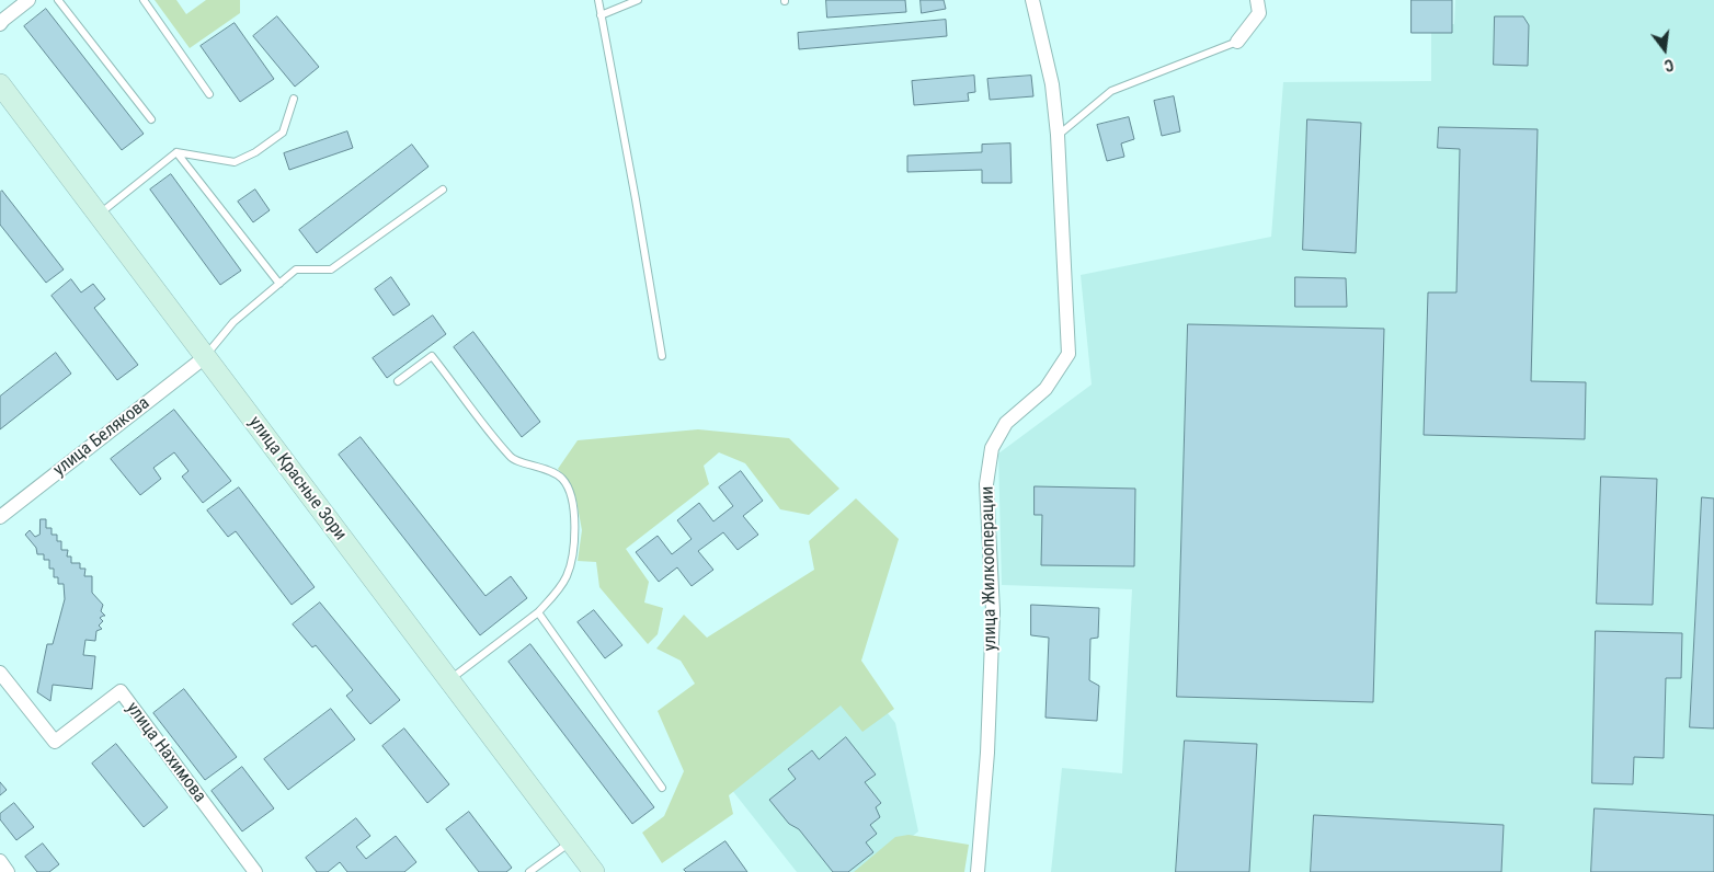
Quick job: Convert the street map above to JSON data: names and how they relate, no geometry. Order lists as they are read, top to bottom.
{
  "streets": {
    "main road": ["улица Красные Зори"],
    "street": ["улица Белякова", "улица Жилкооперации", "улица Нахимова"]
  },
  "crossings": [
    ["улица Белякова", "улица Красные Зори"]
  ],
  "north": "bottom"
}
